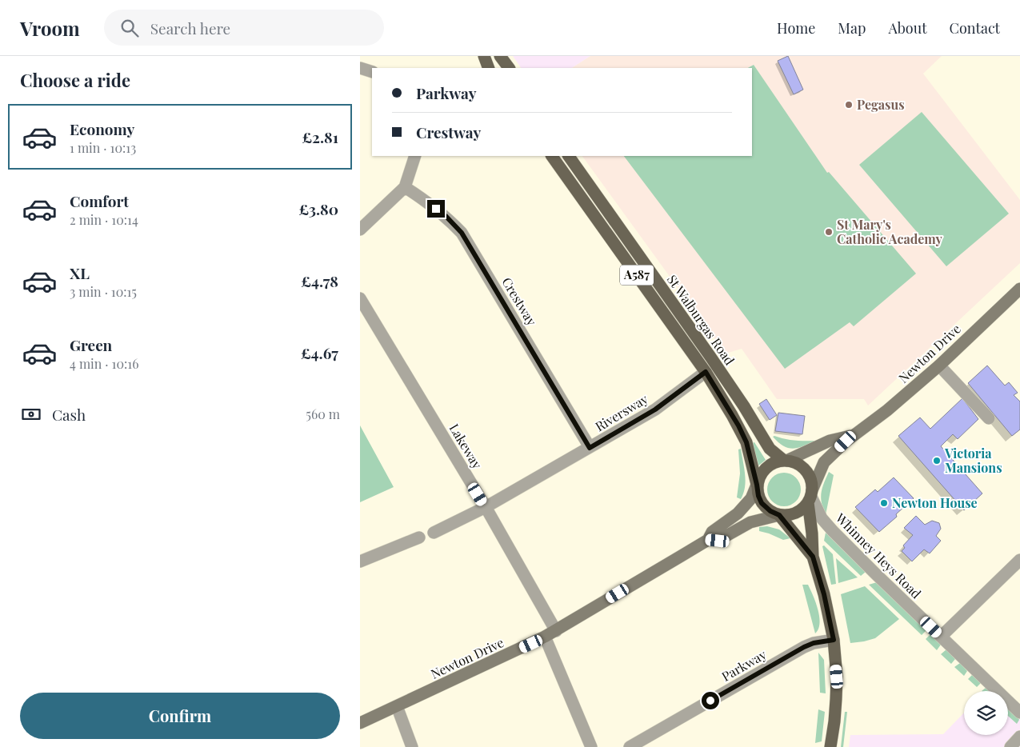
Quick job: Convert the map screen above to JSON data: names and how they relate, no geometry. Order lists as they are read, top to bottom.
{
  "streets": {
    "main road": ["A587", "St Walburgas Road", "Newton Drive"],
    "street": [
      "Crestway",
      "Riversway",
      "Lakeway",
      "Whinney Heys Road",
      "Parkway"
    ]
  },
  "crossings": [
    ["Crestway", "Riversway"],
    ["St Walburgas Road", "Newton Drive"],
    ["St Walburgas Road", "Riversway"],
    ["St Walburgas Road", "Whinney Heys Road"],
    ["Newton Drive", "Lakeway"],
    ["Newton Drive", "Whinney Heys Road"],
    ["Riversway", "Lakeway"]
  ],
  "places": [
    "Pegasus",
    "St Mary's Catholic Academy",
    "Victoria Mansions",
    "Newton House"
  ],
  "page": {
    "header": "Vroom",
    "search": "Search here",
    "nav": [
      "Home",
      "Map",
      "About",
      "Contact"
    ],
    "heading": "Choose a ride",
    "banner": ["Parkway", "Crestway"],
    "list": [
      {
        "name": "Economy",
        "note": "1 min · 10:13",
        "value": "£2.81"
      },
      {
        "name": "Comfort",
        "note": "2 min · 10:14",
        "value": "£3.80"
      },
      {
        "name": "XL",
        "note": "3 min · 10:15",
        "value": "£4.78"
      },
      {
        "name": "Green",
        "note": "4 min · 10:16",
        "value": "£4.67"
      }
    ],
    "pay": ["Cash", "560 m"],
    "buttons": "Confirm"
  }
}
